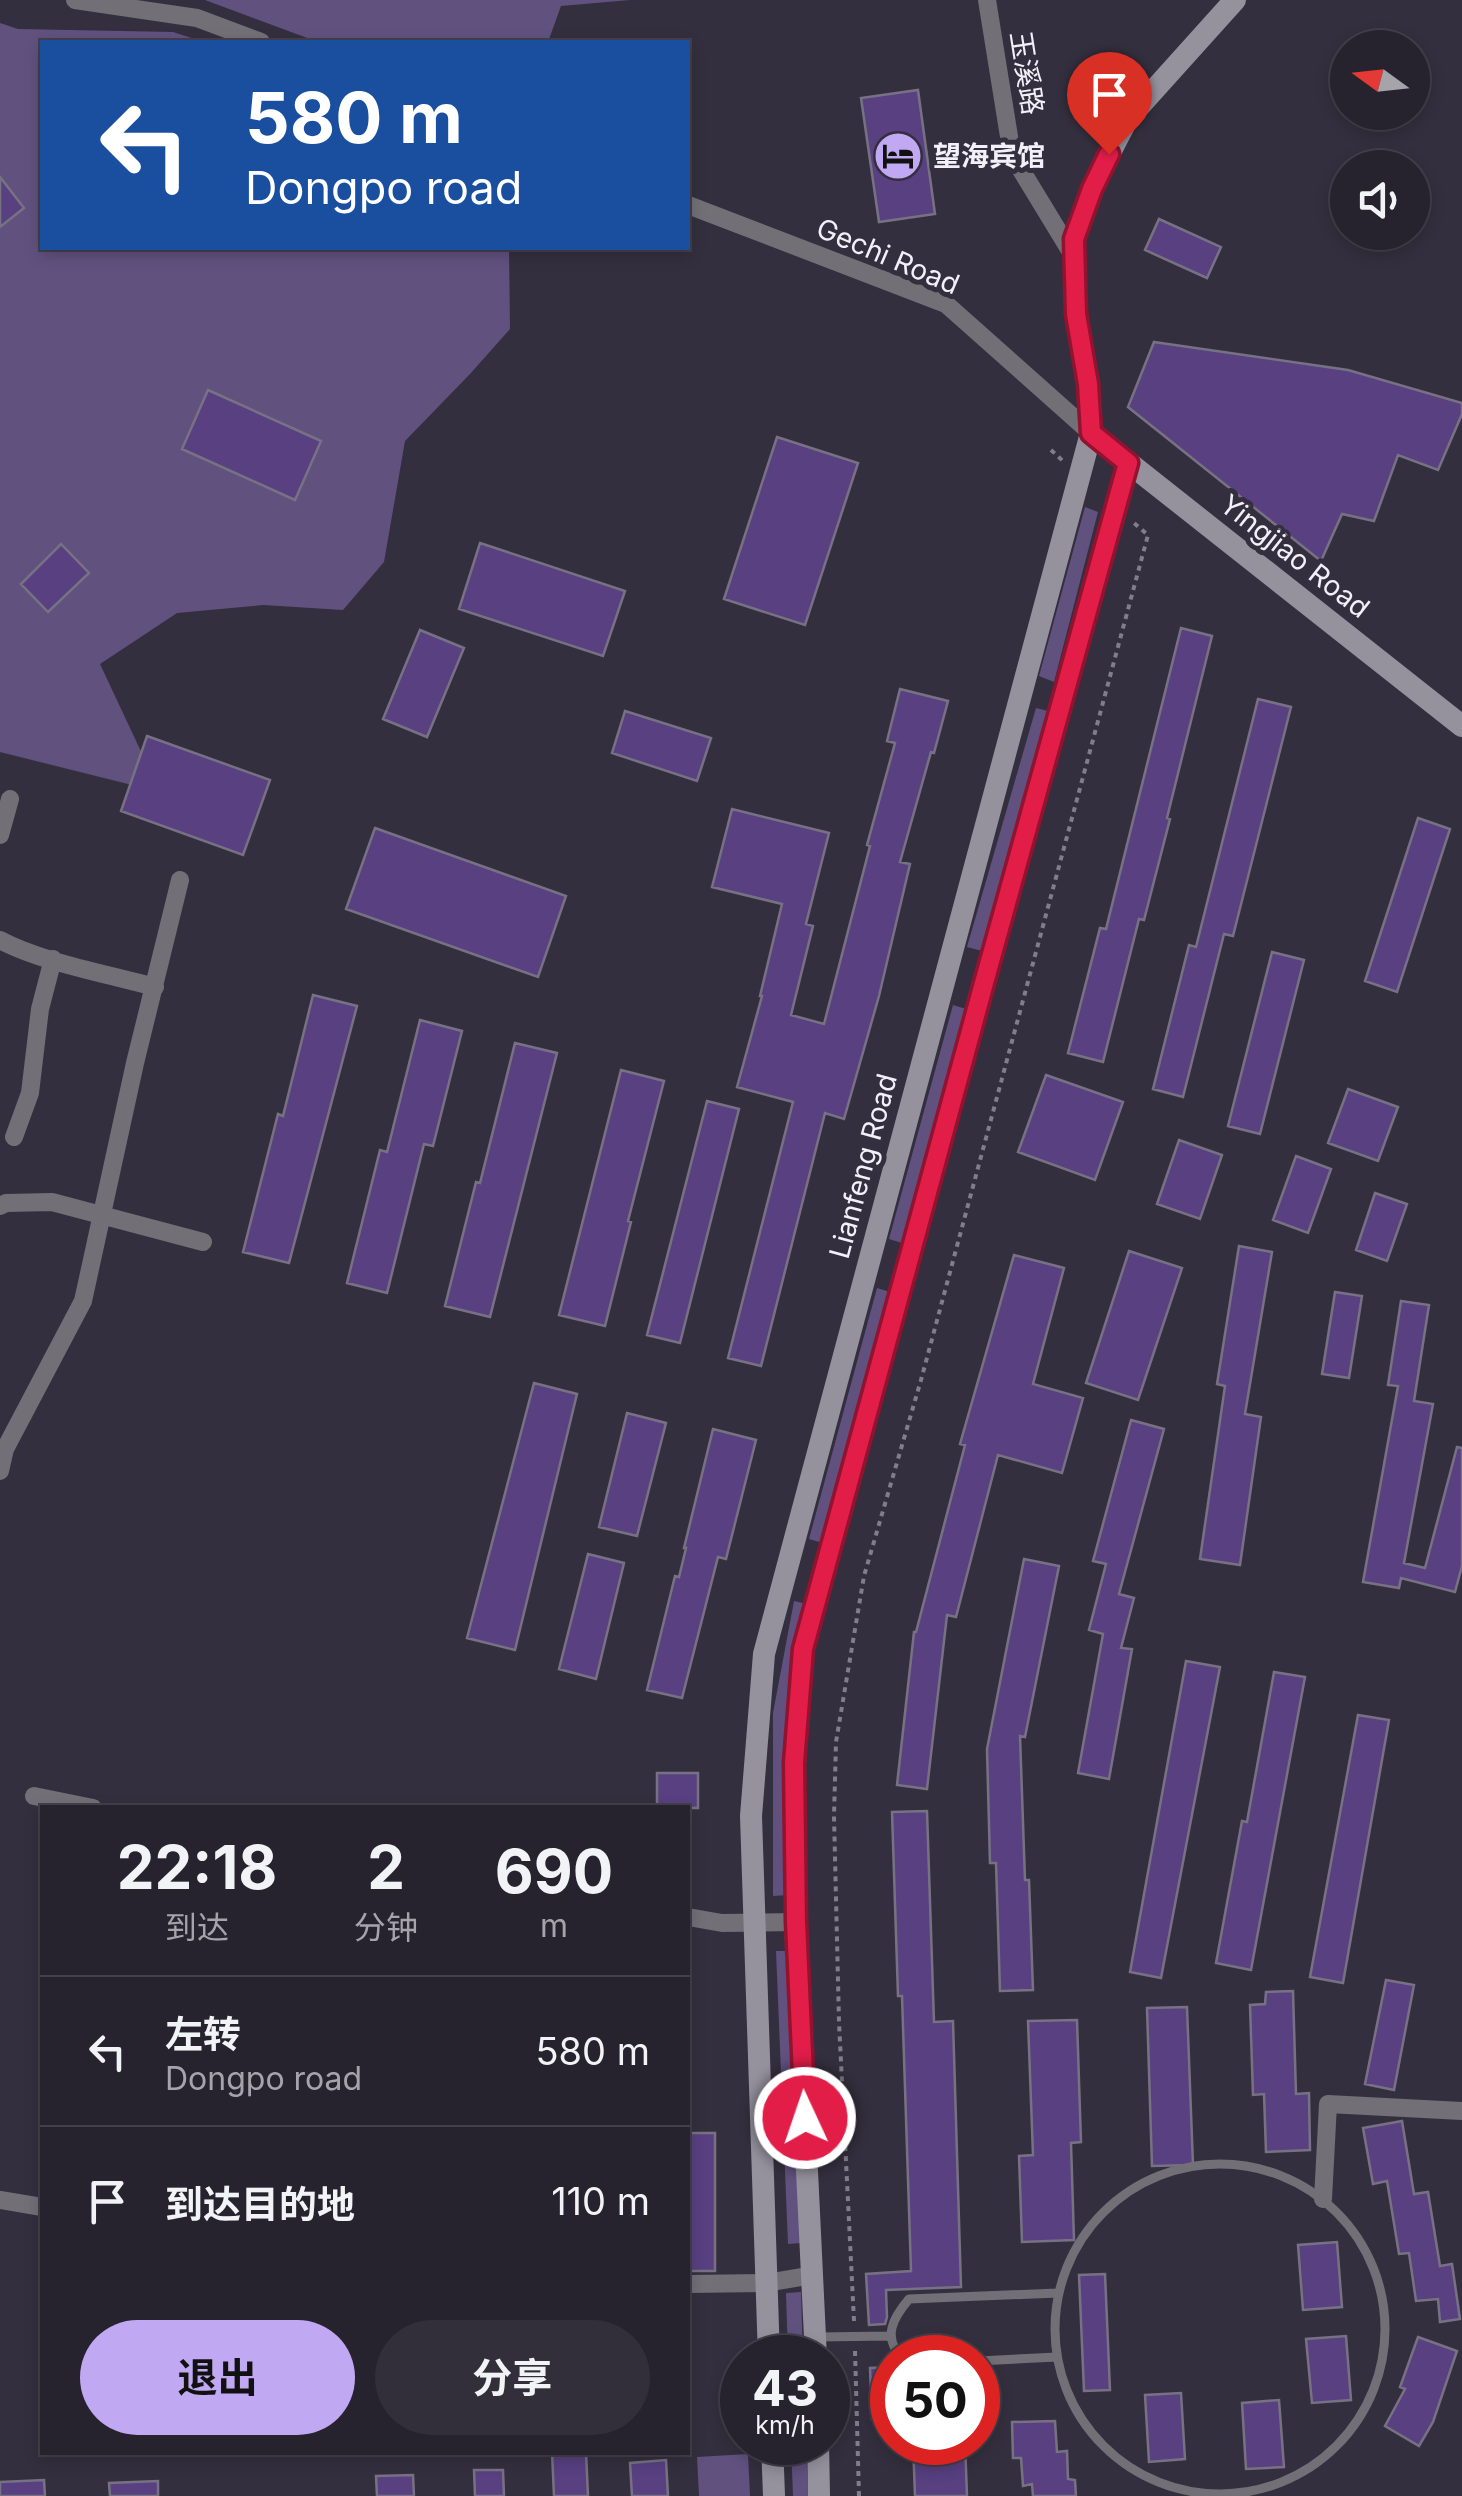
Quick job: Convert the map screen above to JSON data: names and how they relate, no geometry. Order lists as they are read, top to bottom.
{
  "streets": {
    "main road": ["Yingjiao Road", "Lianfeng Road"],
    "street": ["玉溪路", "Gechi Road"]
  },
  "crossings": [
    ["玉溪路", "Lianfeng Road"],
    ["Gechi Road", "Yingjiao Road"],
    ["Gechi Road", "Lianfeng Road"],
    ["Yingjiao Road", "Lianfeng Road"]
  ],
  "places": {
    "hotel": ["望海宾馆"]
  },
  "north": "left",
  "page": {
    "turn": ["580 m", "Dongpo road"],
    "eta": [
      "22:18",
      "到达",
      "2",
      "分钟",
      "690",
      "m"
    ],
    "list": [
      {
        "name": "左转",
        "note": "Dongpo road",
        "value": "580 m"
      },
      {
        "name": "到达目的地",
        "value": "110 m"
      }
    ],
    "buttons": ["退出", "分享"],
    "speed": "43 km/h",
    "limit": "50"
  }
}
